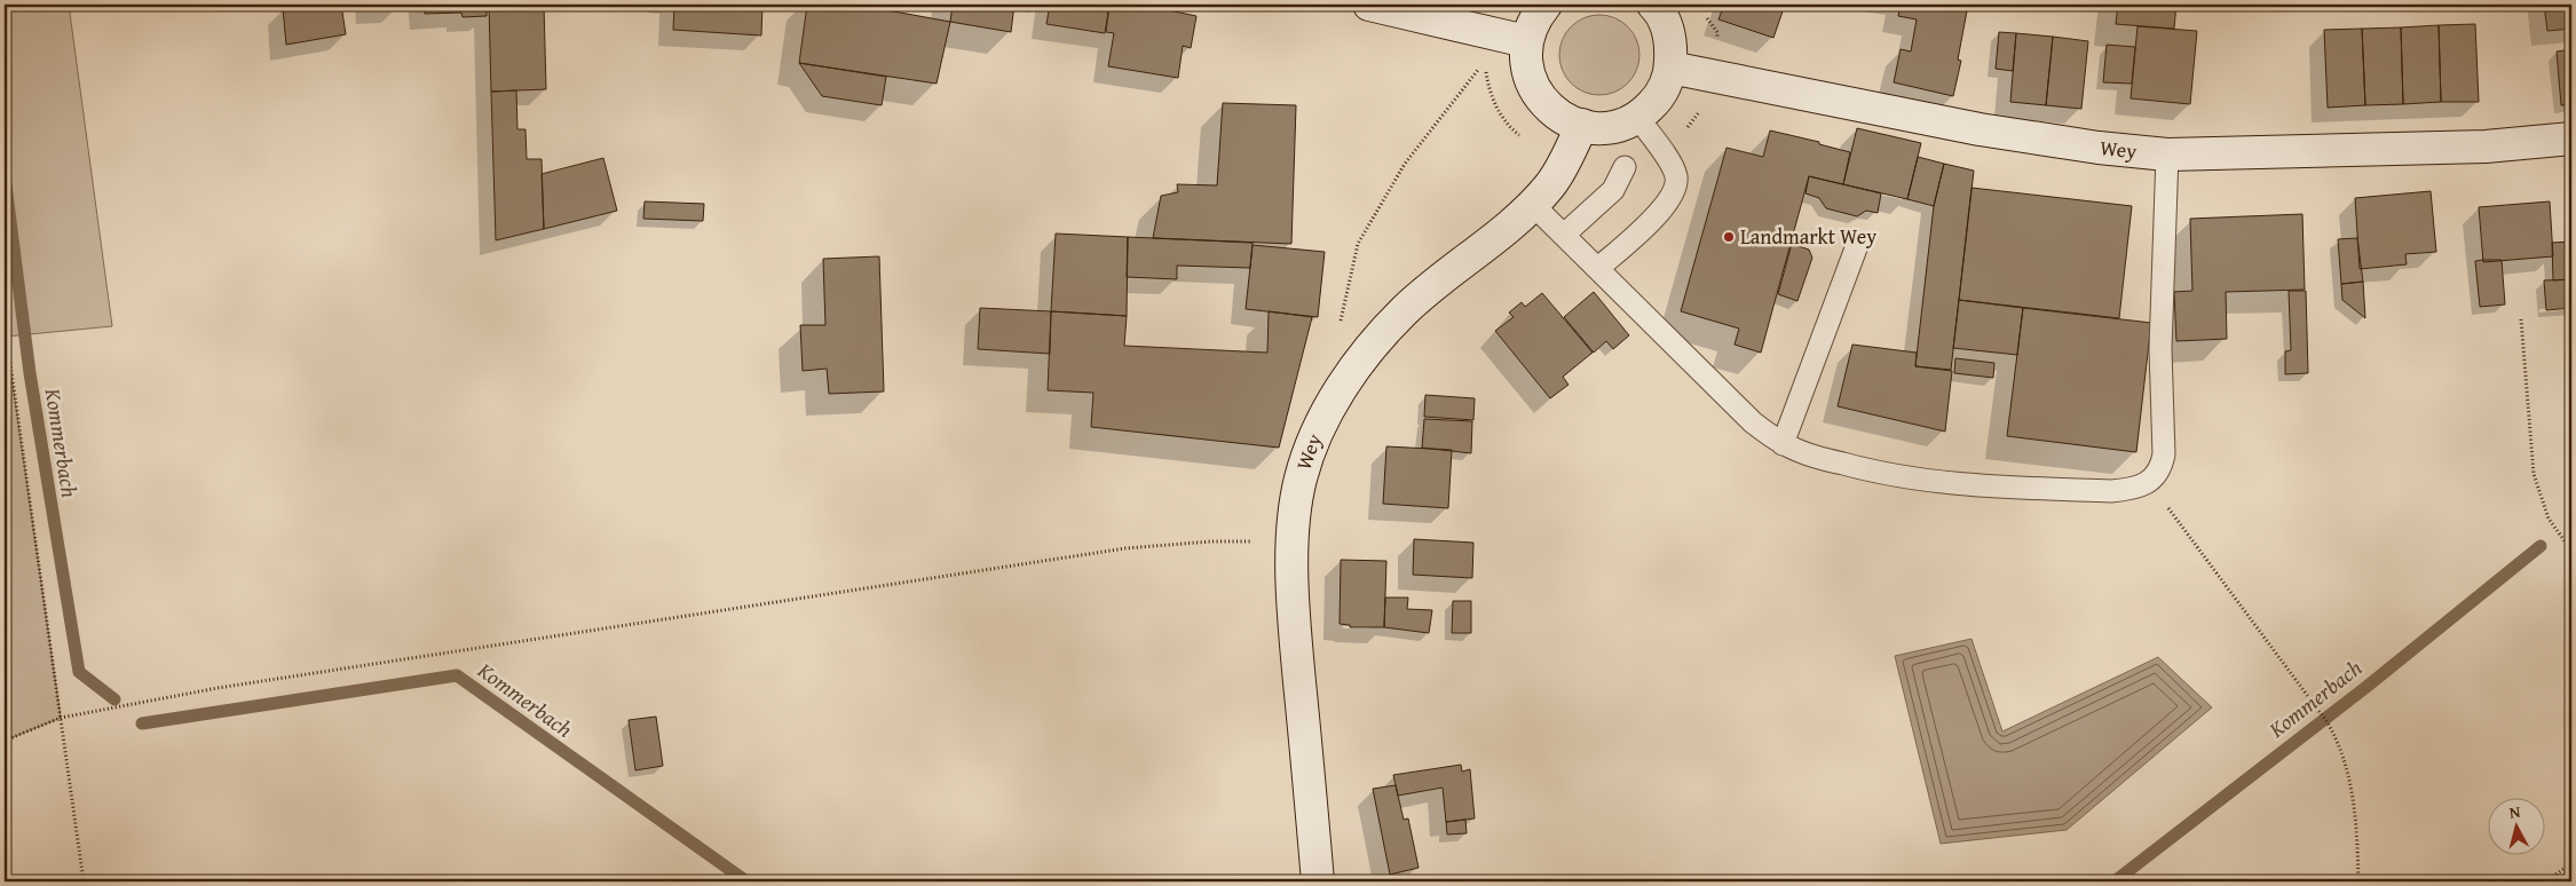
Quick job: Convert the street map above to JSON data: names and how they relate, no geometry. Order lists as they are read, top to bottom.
{
  "streets": {
    "main road": ["Wey"]
  },
  "water": ["Kommerbach"],
  "places": ["Landmarkt Wey"],
  "north": "top"
}
